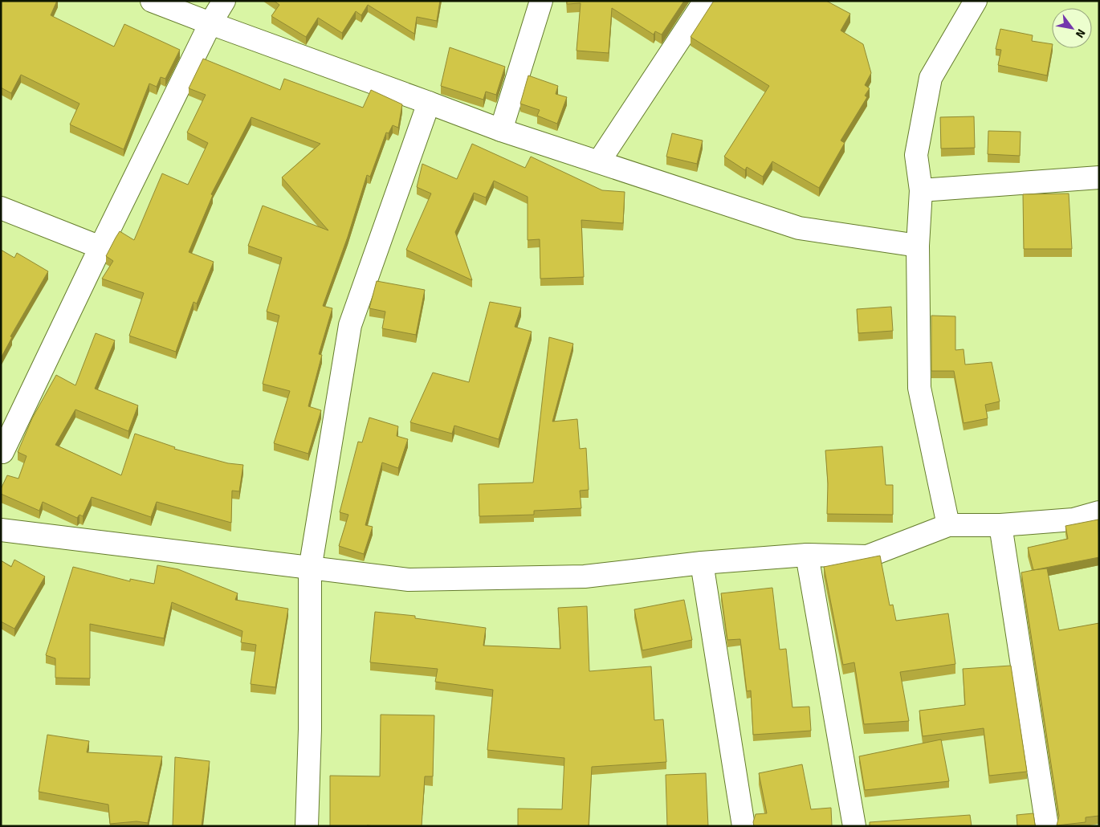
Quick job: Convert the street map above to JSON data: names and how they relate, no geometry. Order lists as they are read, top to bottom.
{
  "north": "bottom right"
}
